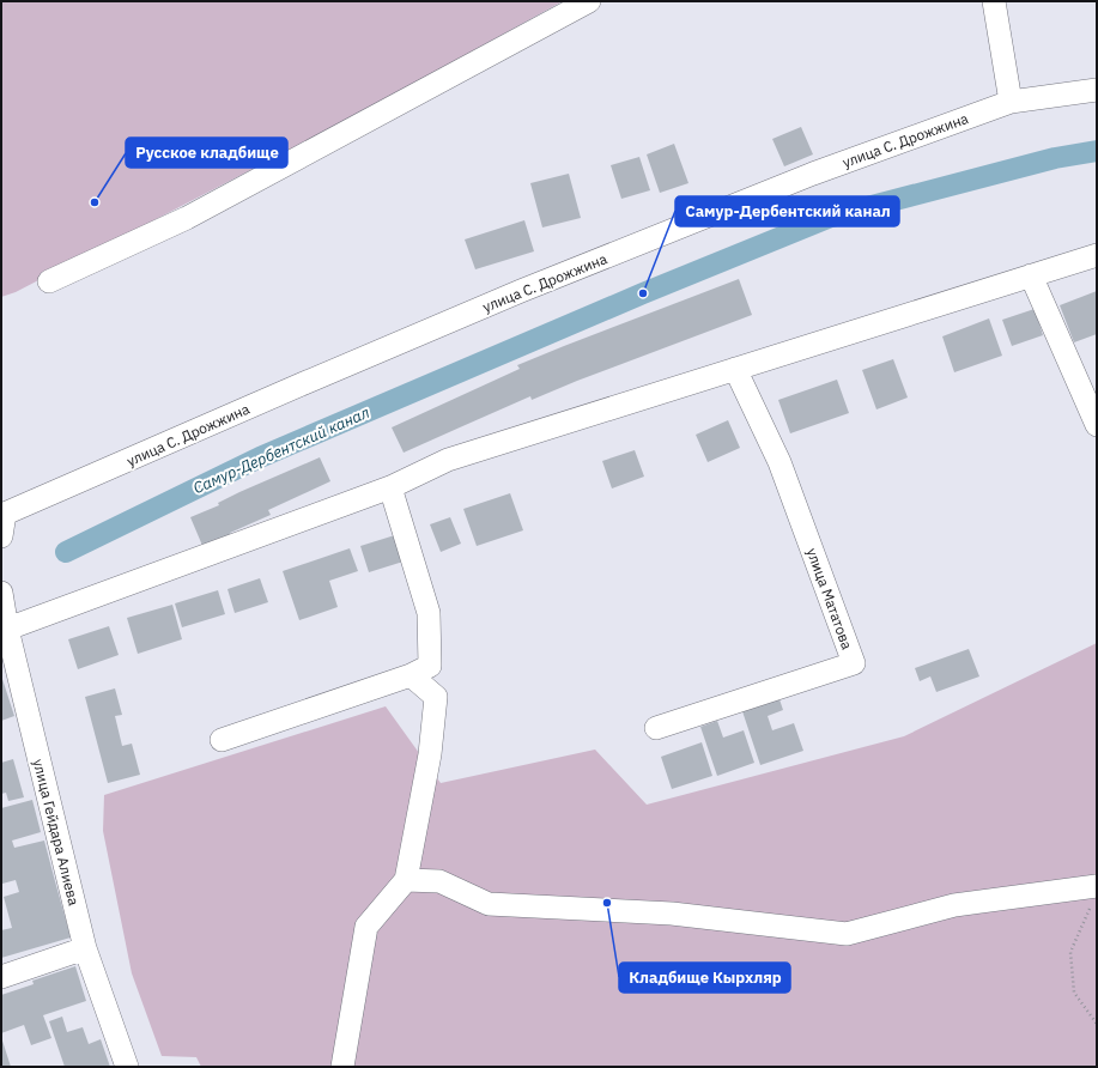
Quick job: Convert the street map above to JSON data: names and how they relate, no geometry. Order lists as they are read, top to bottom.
{
  "streets": {
    "street": ["улица С. Дрожжина", "улица Мататова", "улица Гейдара Алиева"]
  },
  "water": ["Самур-Дербентский канал"],
  "places": ["Русское кладбище", "Самур-Дербентский канал", "Кладбище Кырхляр"]
}
